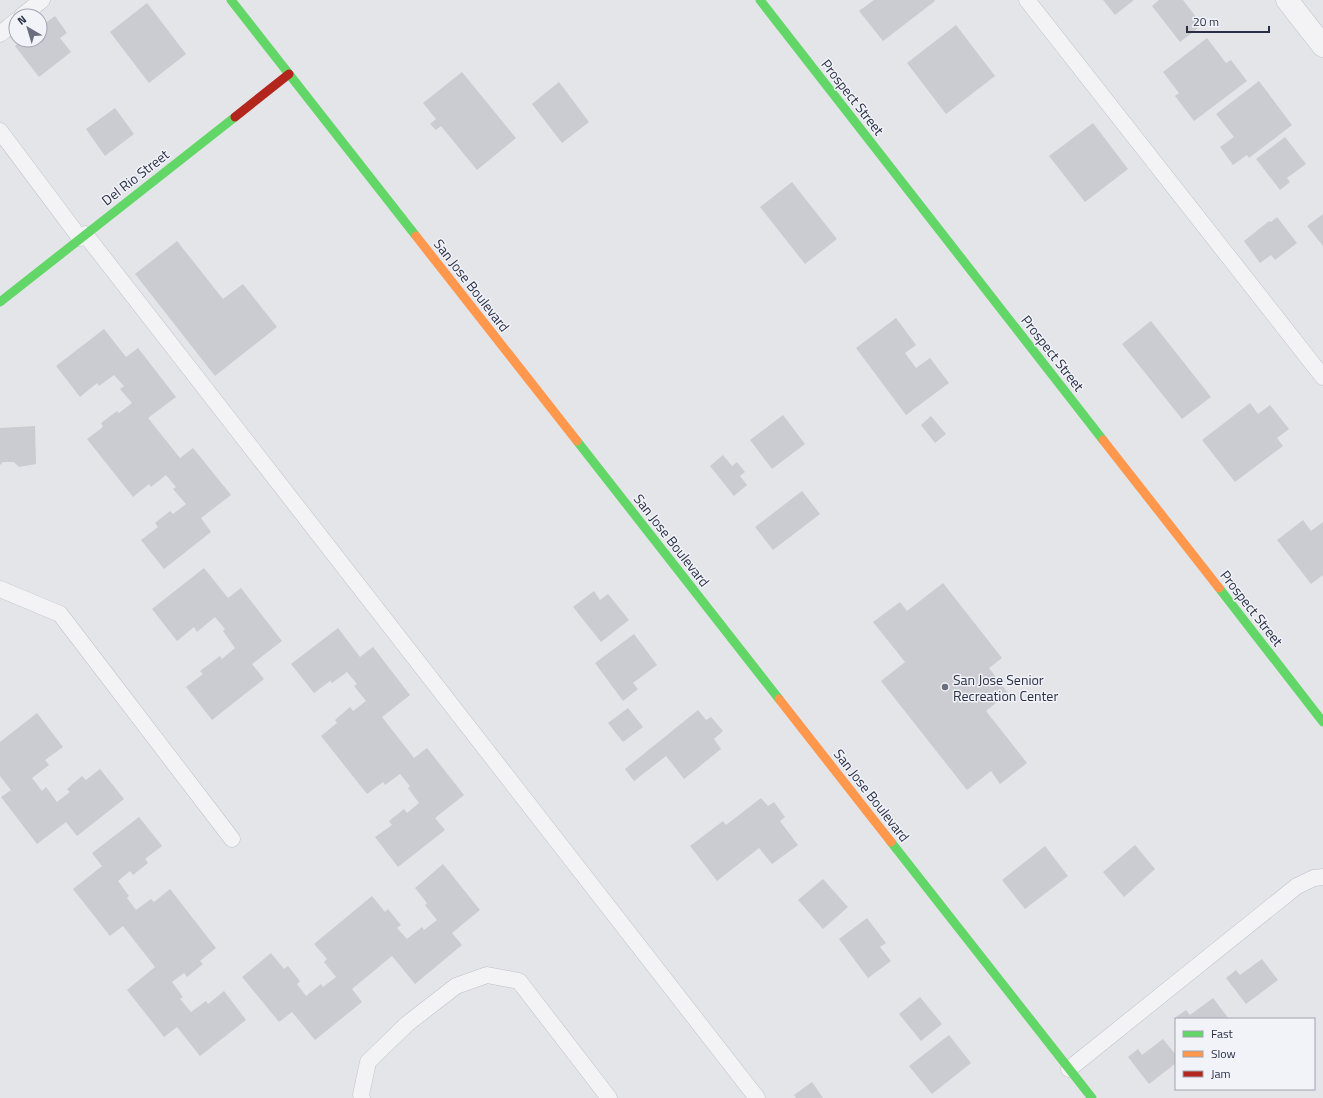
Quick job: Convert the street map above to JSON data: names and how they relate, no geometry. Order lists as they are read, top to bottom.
{
  "streets": {
    "street": ["Prospect Street", "Del Rio Street", "San Jose Boulevard"]
  },
  "crossings": [
    ["Del Rio Street", "San Jose Boulevard"]
  ],
  "places": ["San Jose Senior Recreation Center"],
  "legend": ["Fast", "Slow", "Jam"],
  "scale_bar": "20 m",
  "north": "top left"
}
